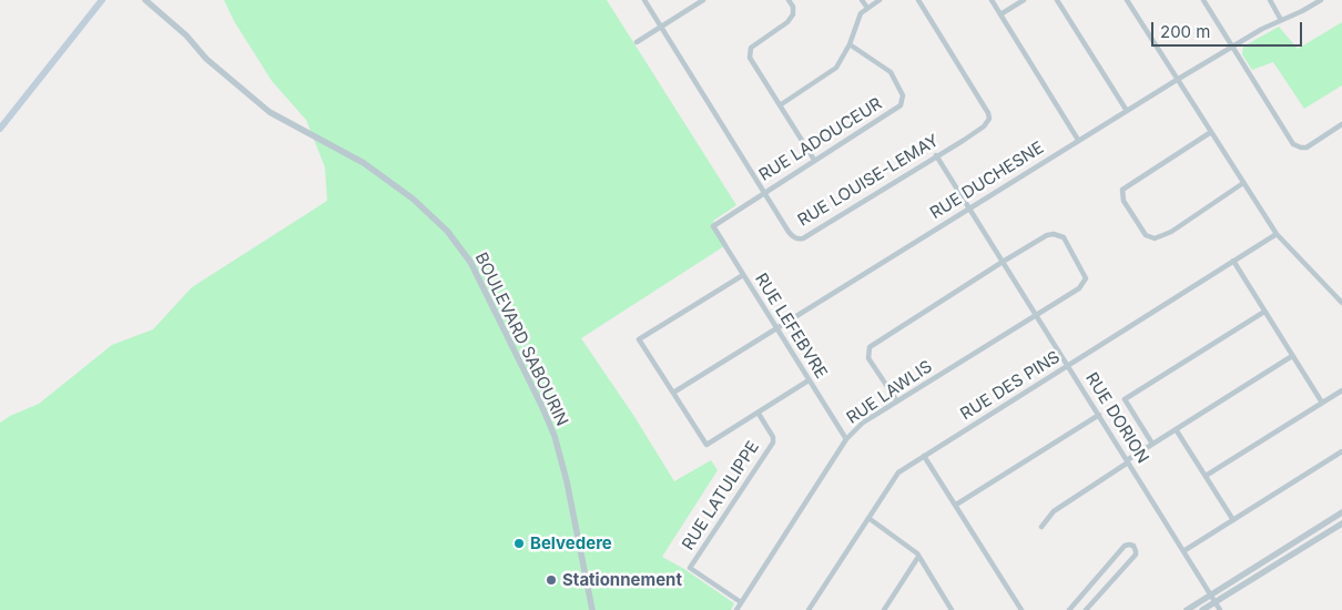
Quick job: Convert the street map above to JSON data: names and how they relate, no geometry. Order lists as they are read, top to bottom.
{
  "streets": {
    "street": [
      "RUE LADOUCEUR",
      "RUE LOUISE-LEMAY",
      "RUE DUCHESNE",
      "RUE LEFEBVRE",
      "BOULEVARD SABOURIN",
      "RUE DES PINS",
      "RUE LAWLIS",
      "RUE DORION",
      "RUE LATULIPPE"
    ]
  },
  "crossings": [
    ["RUE LADOUCEUR", "RUE LOUISE-LEMAY"],
    ["RUE LADOUCEUR", "RUE LEFEBVRE"],
    ["RUE LOUISE-LEMAY", "RUE DORION"],
    ["RUE DUCHESNE", "RUE LEFEBVRE"],
    ["RUE DUCHESNE", "RUE DORION"],
    ["RUE LEFEBVRE", "RUE LAWLIS"],
    ["RUE DES PINS", "RUE DORION"],
    ["RUE LAWLIS", "RUE DORION"],
    ["RUE LAWLIS", "RUE LATULIPPE"]
  ],
  "places": ["Belvedere", "Stationnement"],
  "scale_bar": "200 m"
}
